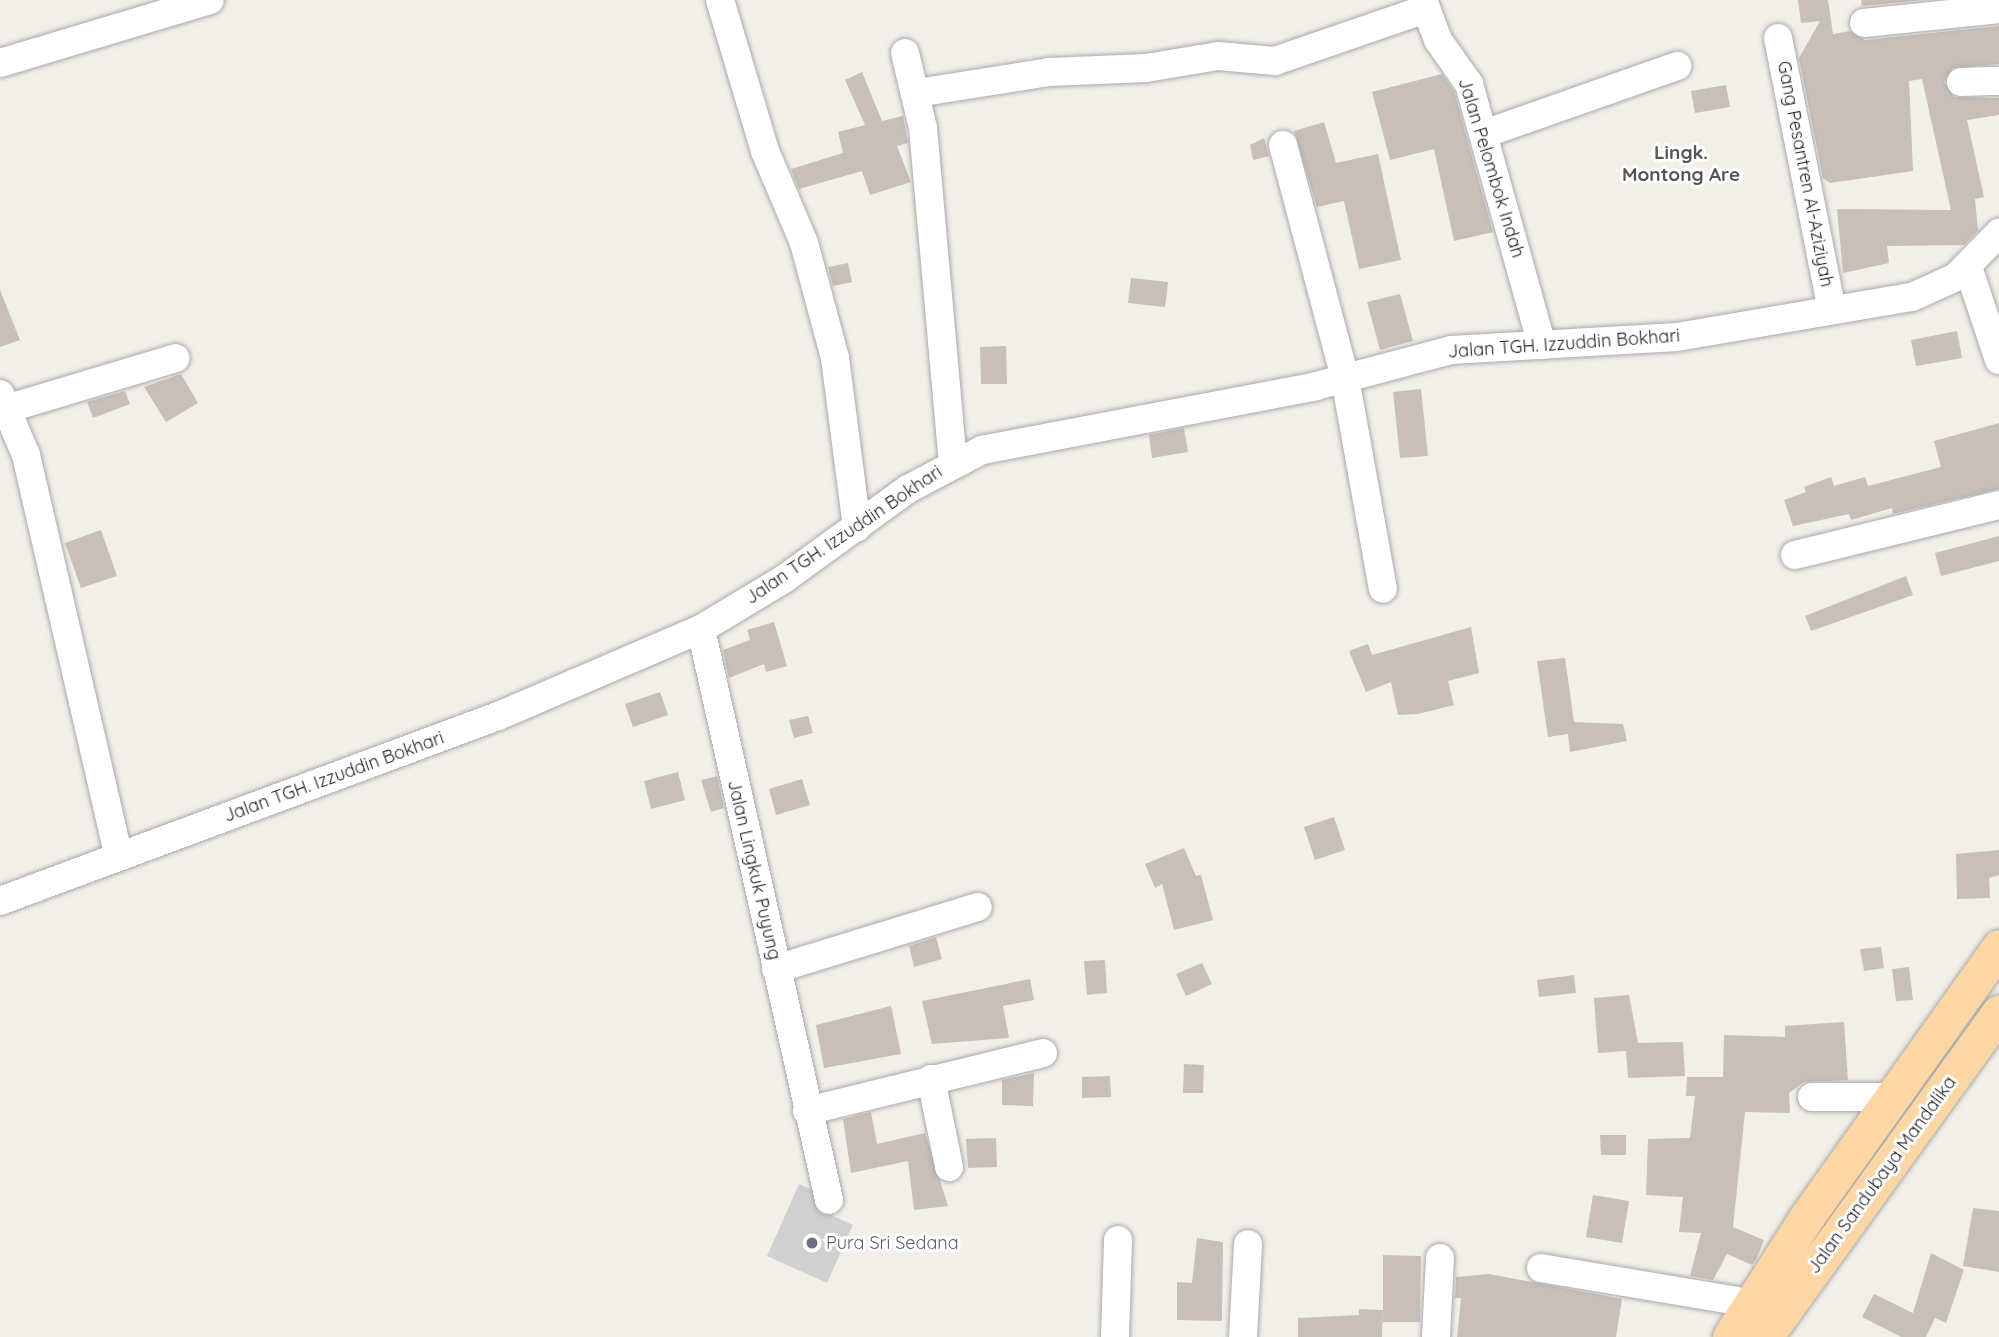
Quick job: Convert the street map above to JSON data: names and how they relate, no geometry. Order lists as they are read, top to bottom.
{
  "streets": {
    "main road": ["Jalan Sandubaya Mandalika"],
    "street": [
      "Jalan Pelombok Indah",
      "Gang Pesantren Al-Aziziyah",
      "Jalan TGH. Izzuddin Bokhari",
      "Jalan Lingkuk Puyung"
    ]
  },
  "crossings": [
    ["Jalan Pelombok Indah", "Jalan TGH. Izzuddin Bokhari"],
    ["Gang Pesantren Al-Aziziyah", "Jalan TGH. Izzuddin Bokhari"],
    ["Jalan TGH. Izzuddin Bokhari", "Jalan Lingkuk Puyung"]
  ],
  "districts": ["Lingk. Montong Are"],
  "places": ["Pura Sri Sedana"]
}
